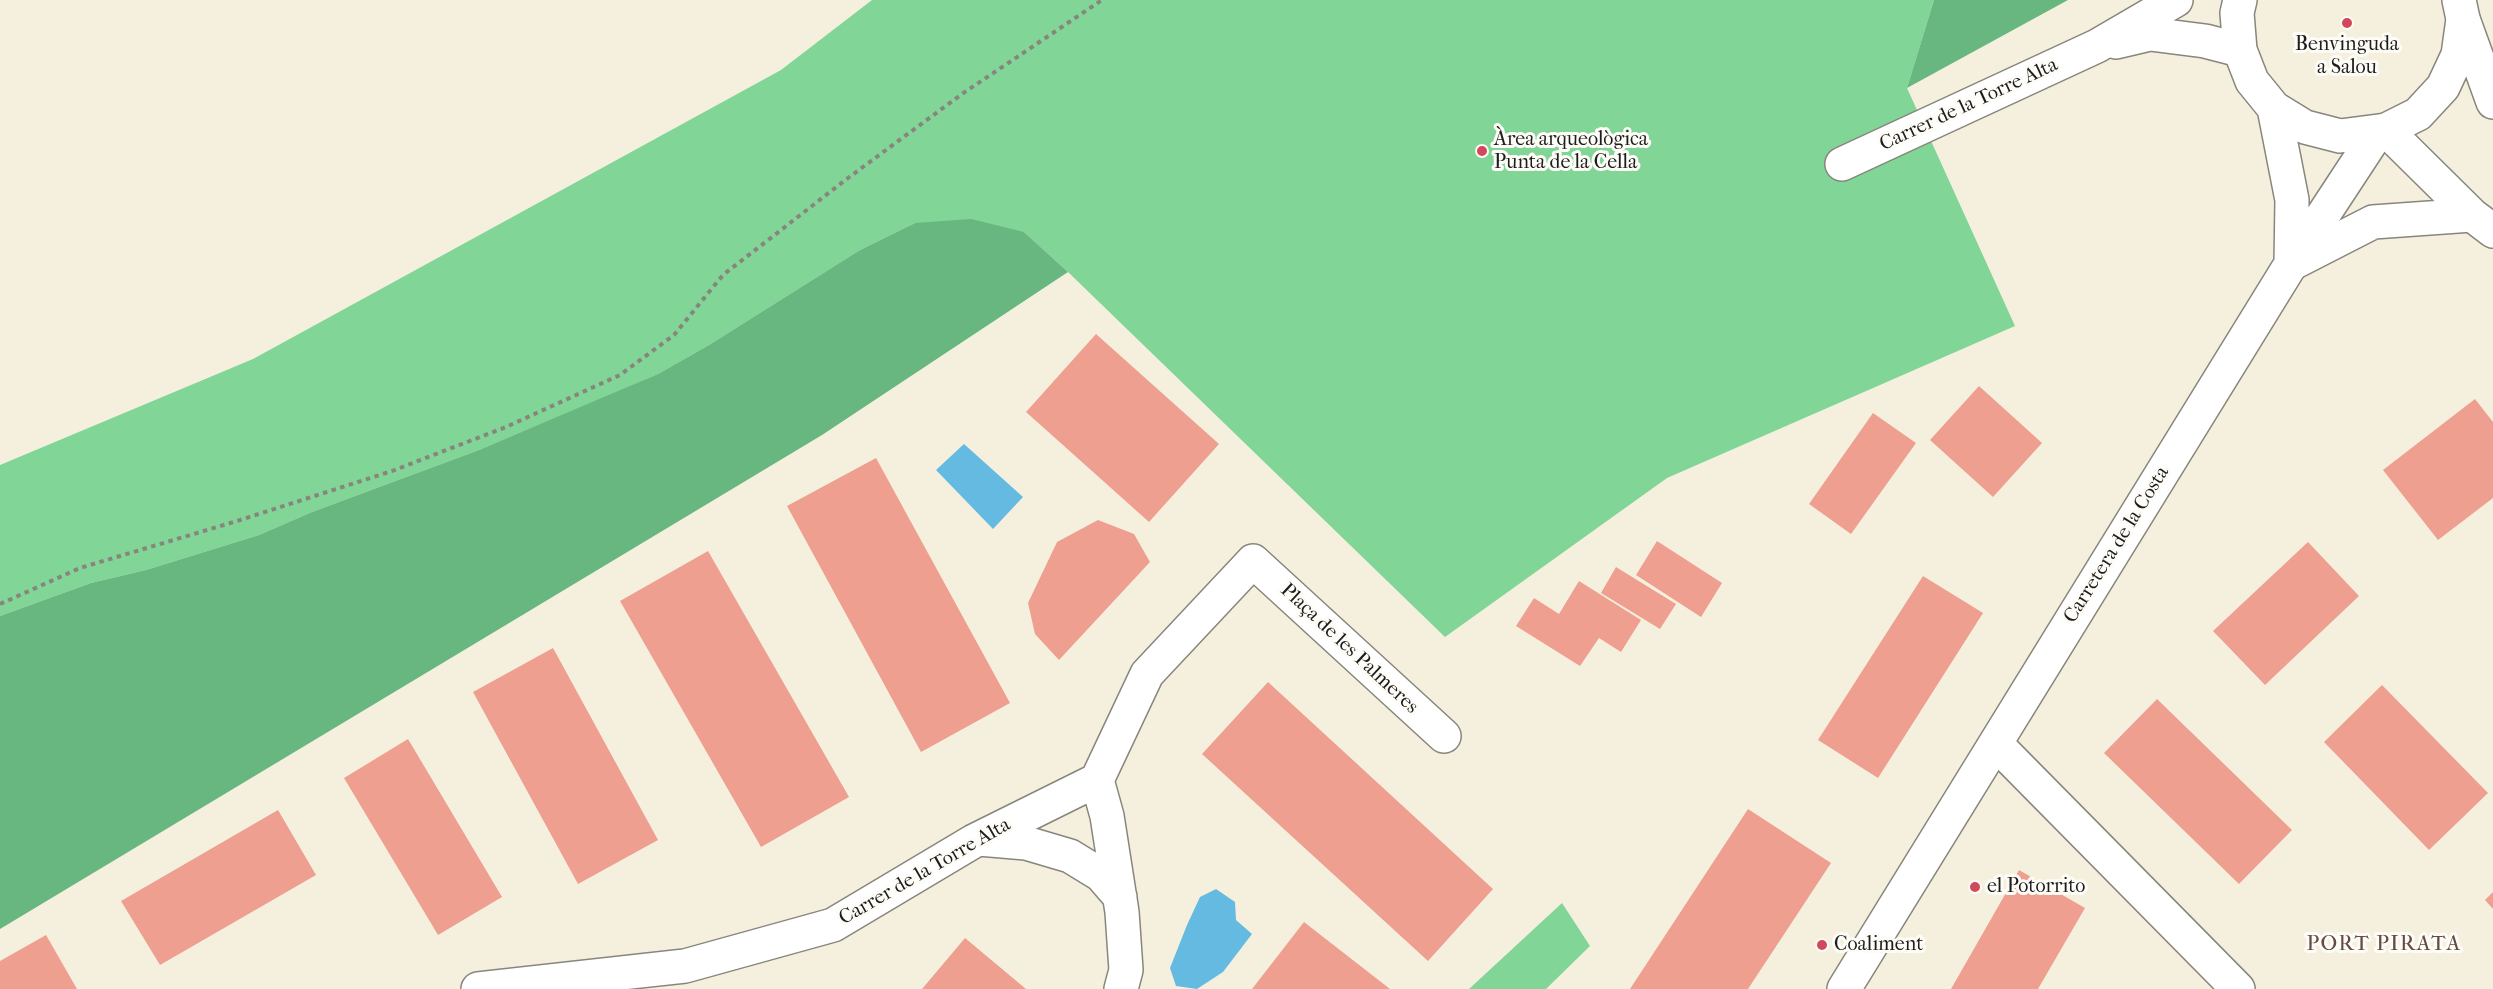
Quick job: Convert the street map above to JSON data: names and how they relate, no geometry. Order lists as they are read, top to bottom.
{
  "streets": {
    "street": ["Carrer de la Torre Alta", "Carretera de la Costa", "Plaça de les Palmeres"]
  },
  "crossings": [
    ["Carrer de la Torre Alta", "Plaça de les Palmeres"]
  ],
  "districts": ["PORT PIRATA"],
  "places": [
    "Benvinguda a Salou",
    "Àrea arqueològica Punta de la Cella",
    "el Potorrito",
    "Coaliment"
  ]
}
